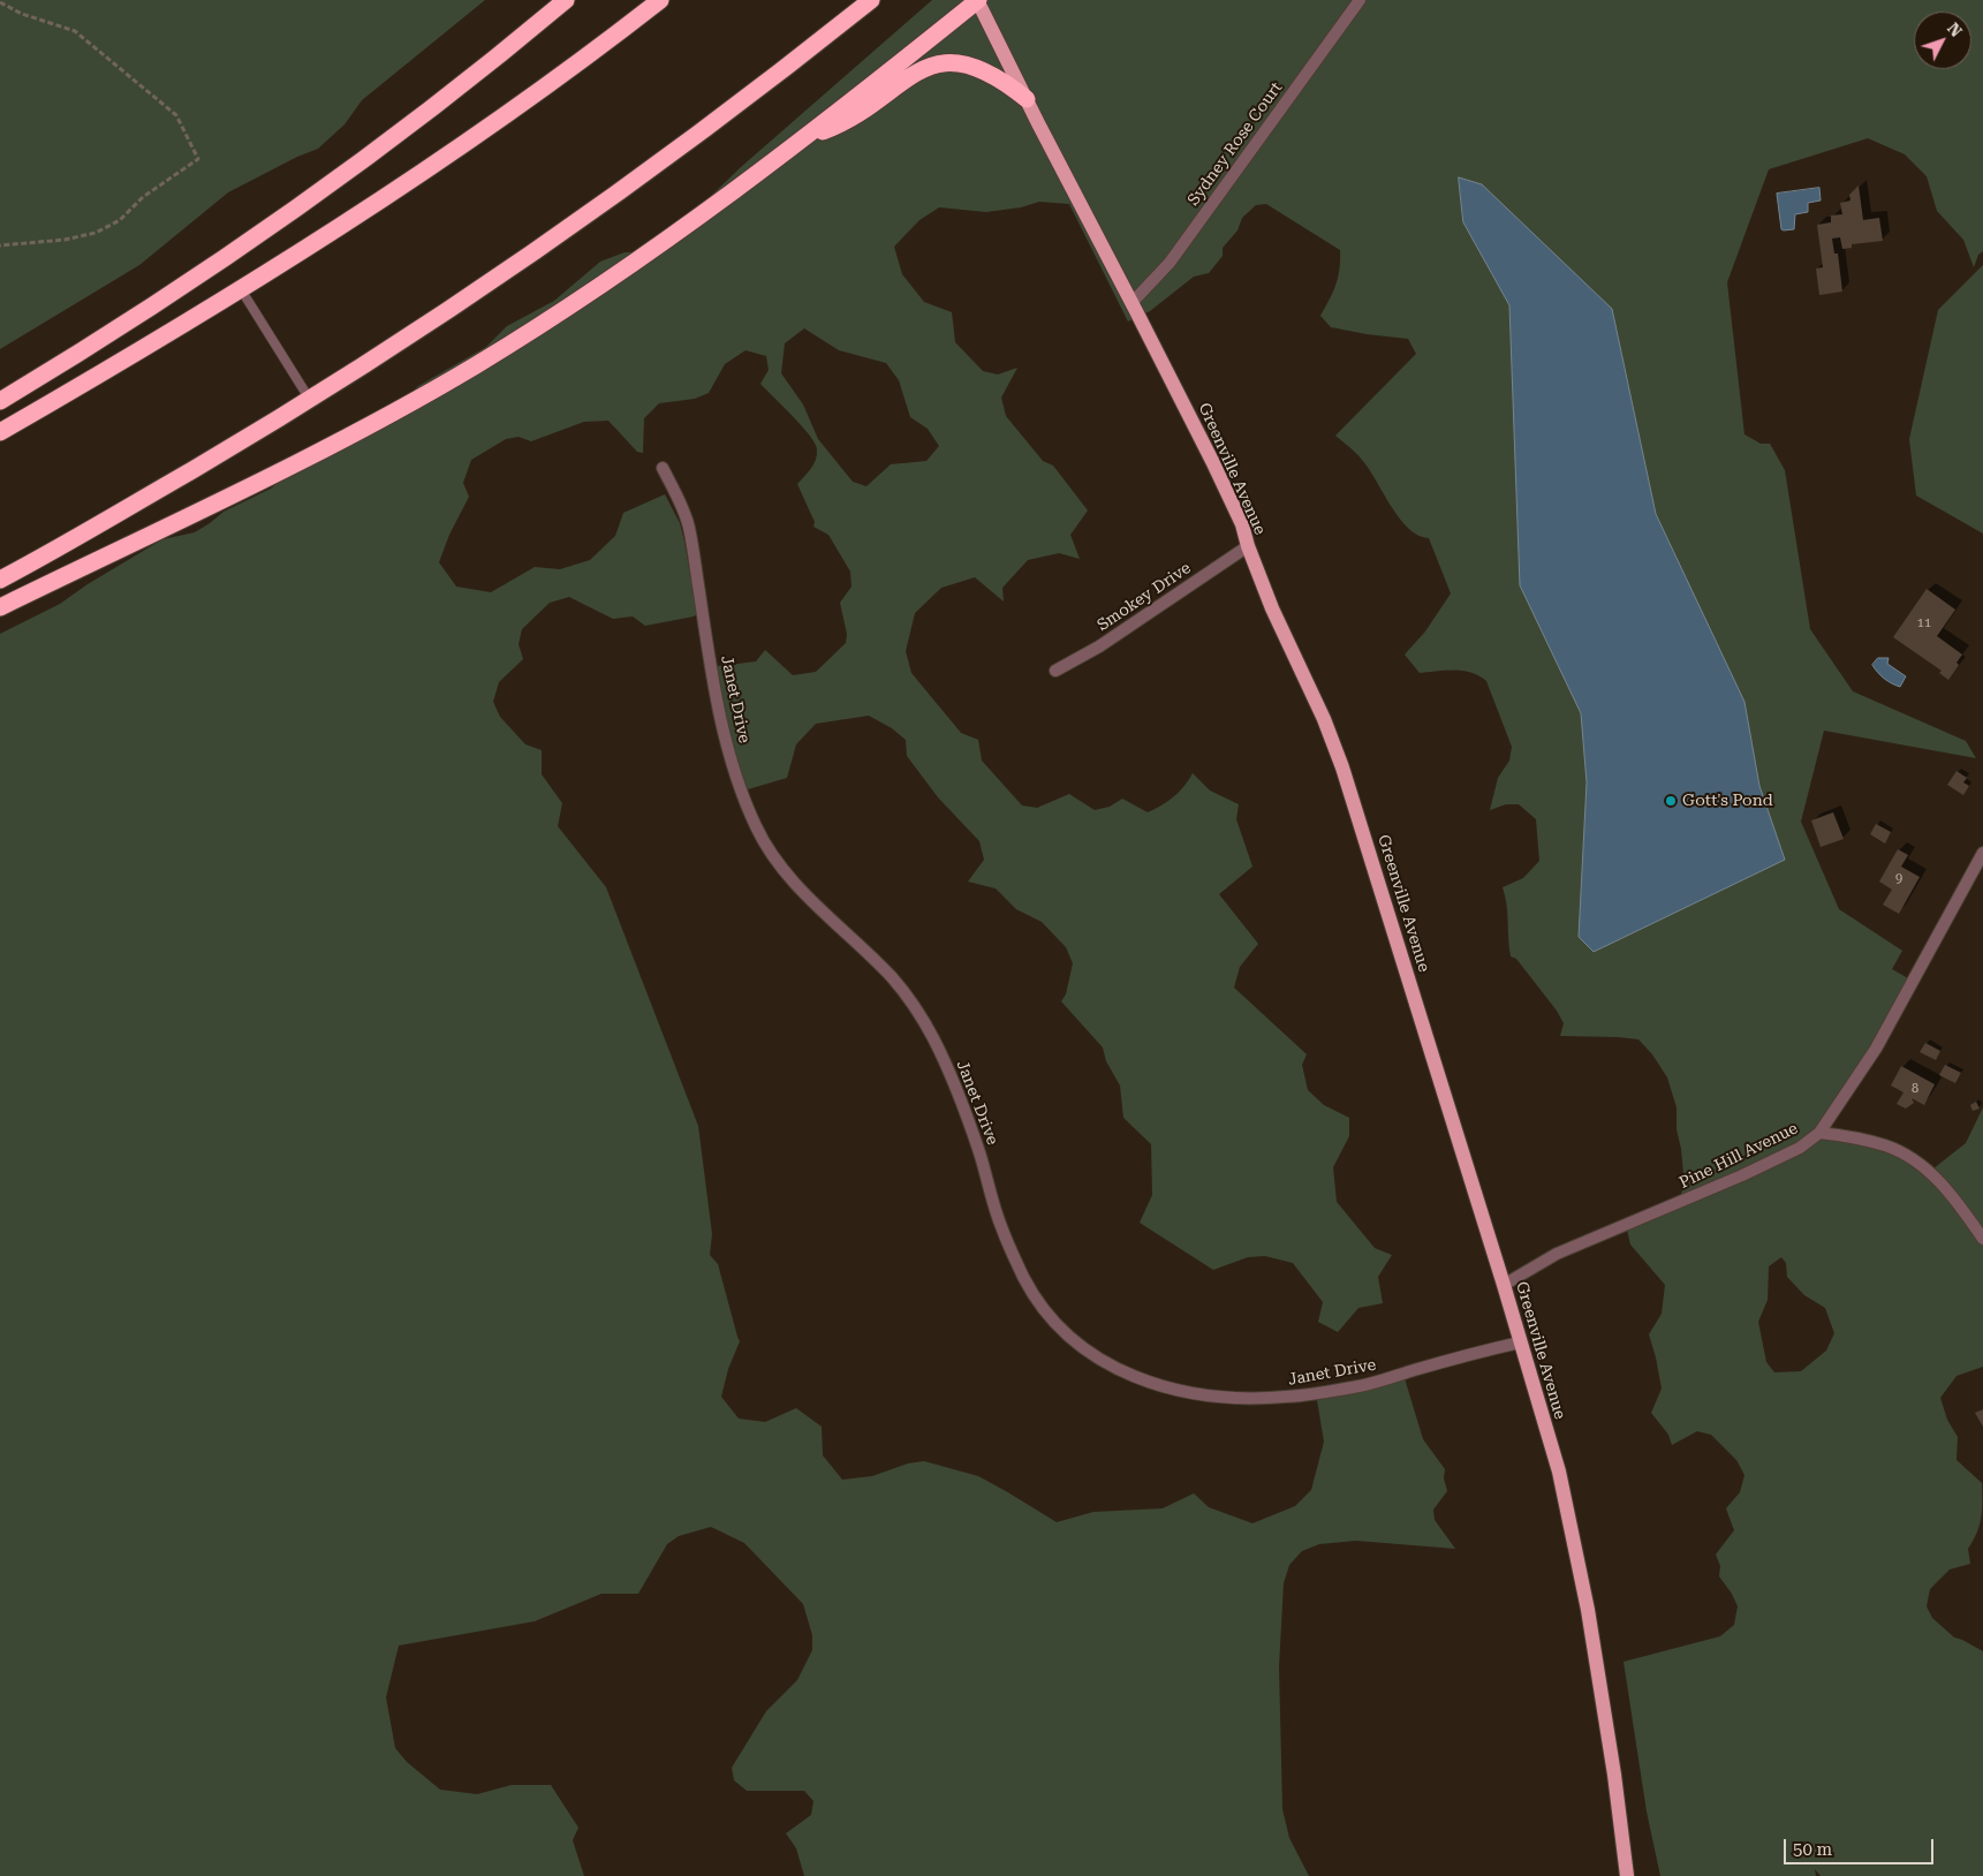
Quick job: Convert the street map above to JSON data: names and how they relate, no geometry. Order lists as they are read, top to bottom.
{
  "streets": {
    "main road": ["Greenville Avenue"],
    "street": [
      "Sydney Rose Court",
      "Smokey Drive",
      "Janet Drive",
      "Pine Hill Avenue"
    ]
  },
  "crossings": [
    ["Sydney Rose Court", "Greenville Avenue"],
    ["Greenville Avenue", "Smokey Drive"],
    ["Greenville Avenue", "Janet Drive"],
    ["Greenville Avenue", "Pine Hill Avenue"]
  ],
  "places": ["Gott's Pond"],
  "house_numbers": ["11", "9", "8"],
  "scale_bar": "50 m",
  "north": "top right"
}
